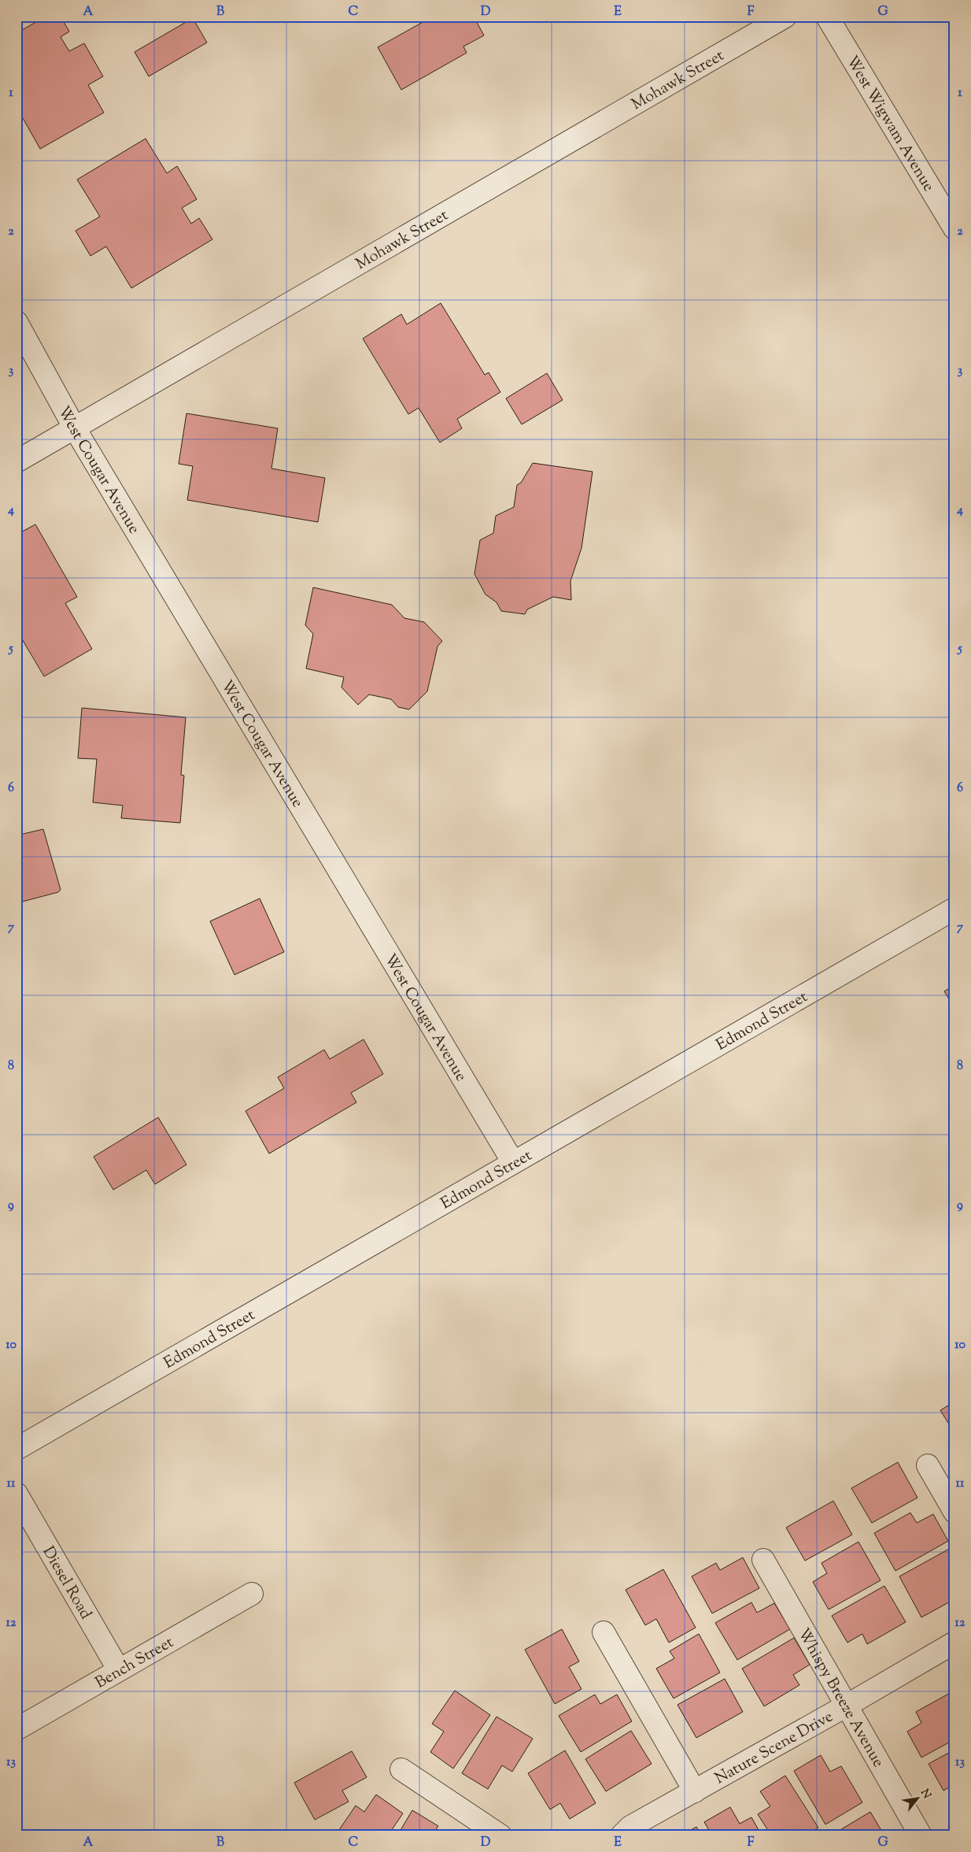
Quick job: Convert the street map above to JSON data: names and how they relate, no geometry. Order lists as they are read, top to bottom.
{
  "streets": {
    "street": [
      "Mohawk Street",
      "West Wigwam Avenue",
      "West Cougar Avenue",
      "Edmond Street",
      "Diesel Road",
      "Bench Street",
      "Whispy Breeze Avenue",
      "Nature Scene Drive"
    ]
  },
  "crossings": [
    ["Mohawk Street", "West Cougar Avenue"],
    ["West Cougar Avenue", "Edmond Street"],
    ["Diesel Road", "Bench Street"],
    ["Whispy Breeze Avenue", "Nature Scene Drive"]
  ],
  "north": "top right",
  "grid": {
    "columns": [
      "A",
      "B",
      "C",
      "D",
      "E",
      "F",
      "G"
    ],
    "rows": [
      "1",
      "2",
      "3",
      "4",
      "5",
      "6",
      "7",
      "8",
      "9",
      "10",
      "11",
      "12",
      "13"
    ]
  }
}
